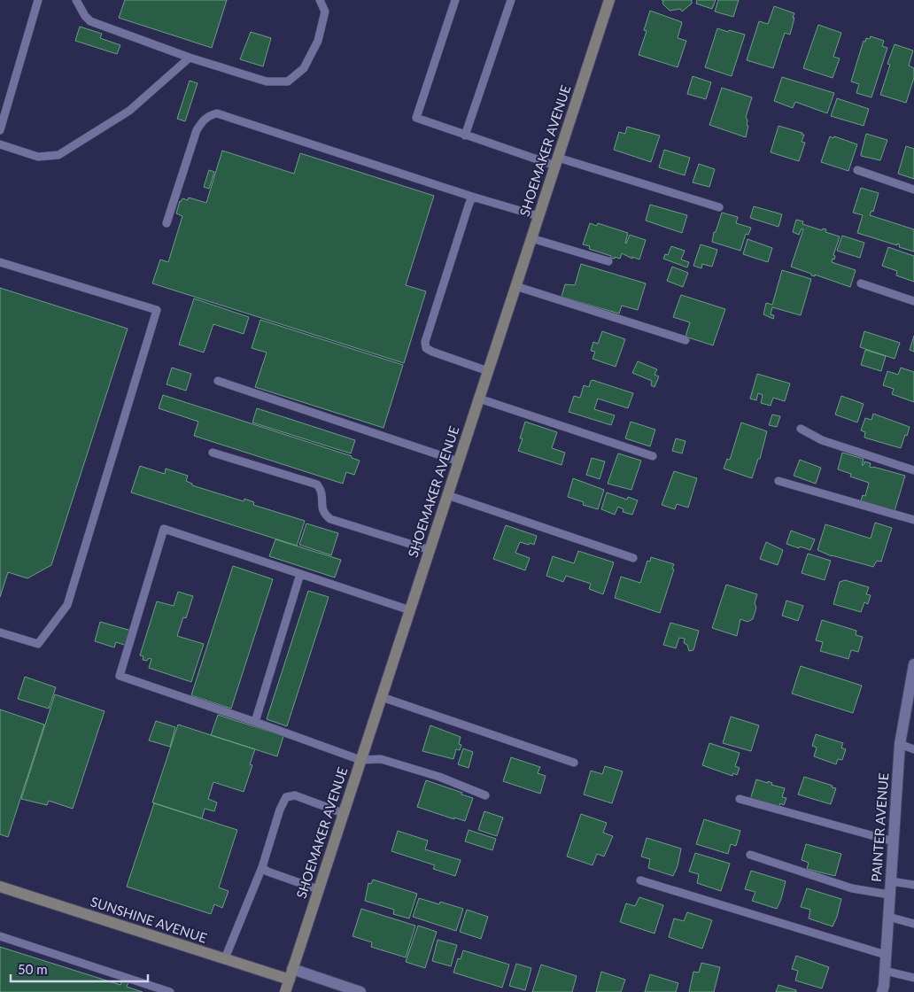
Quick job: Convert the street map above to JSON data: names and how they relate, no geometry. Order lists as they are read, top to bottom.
{
  "streets": {
    "main road": ["SHOEMAKER AVENUE", "SUNSHINE AVENUE"],
    "street": ["PAINTER AVENUE"]
  },
  "crossings": [
    ["SHOEMAKER AVENUE", "SUNSHINE AVENUE"]
  ],
  "scale_bar": "50 m"
}
